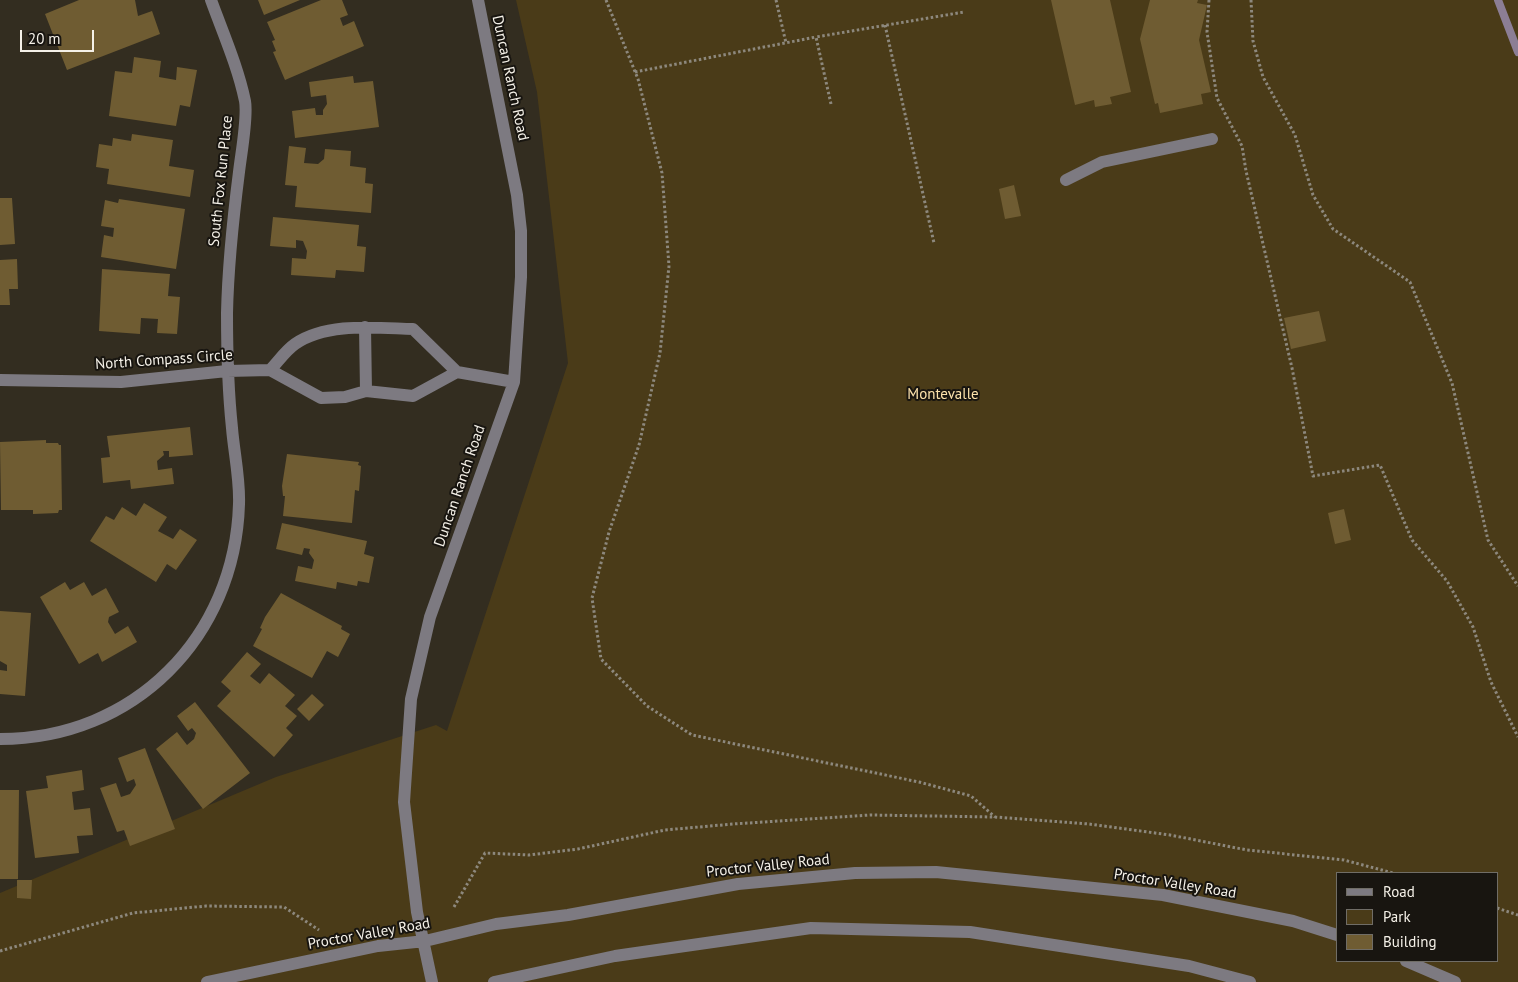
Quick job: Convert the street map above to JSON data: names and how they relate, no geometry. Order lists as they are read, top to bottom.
{
  "streets": {
    "street": [
      "Duncan Ranch Road",
      "South Fox Run Place",
      "North Compass Circle",
      "Proctor Valley Road"
    ]
  },
  "crossings": [
    ["Duncan Ranch Road", "Proctor Valley Road"],
    ["South Fox Run Place", "North Compass Circle"]
  ],
  "parks": ["Montevalle"],
  "legend": ["Road", "Park", "Building"],
  "scale_bar": "20 m"
}
